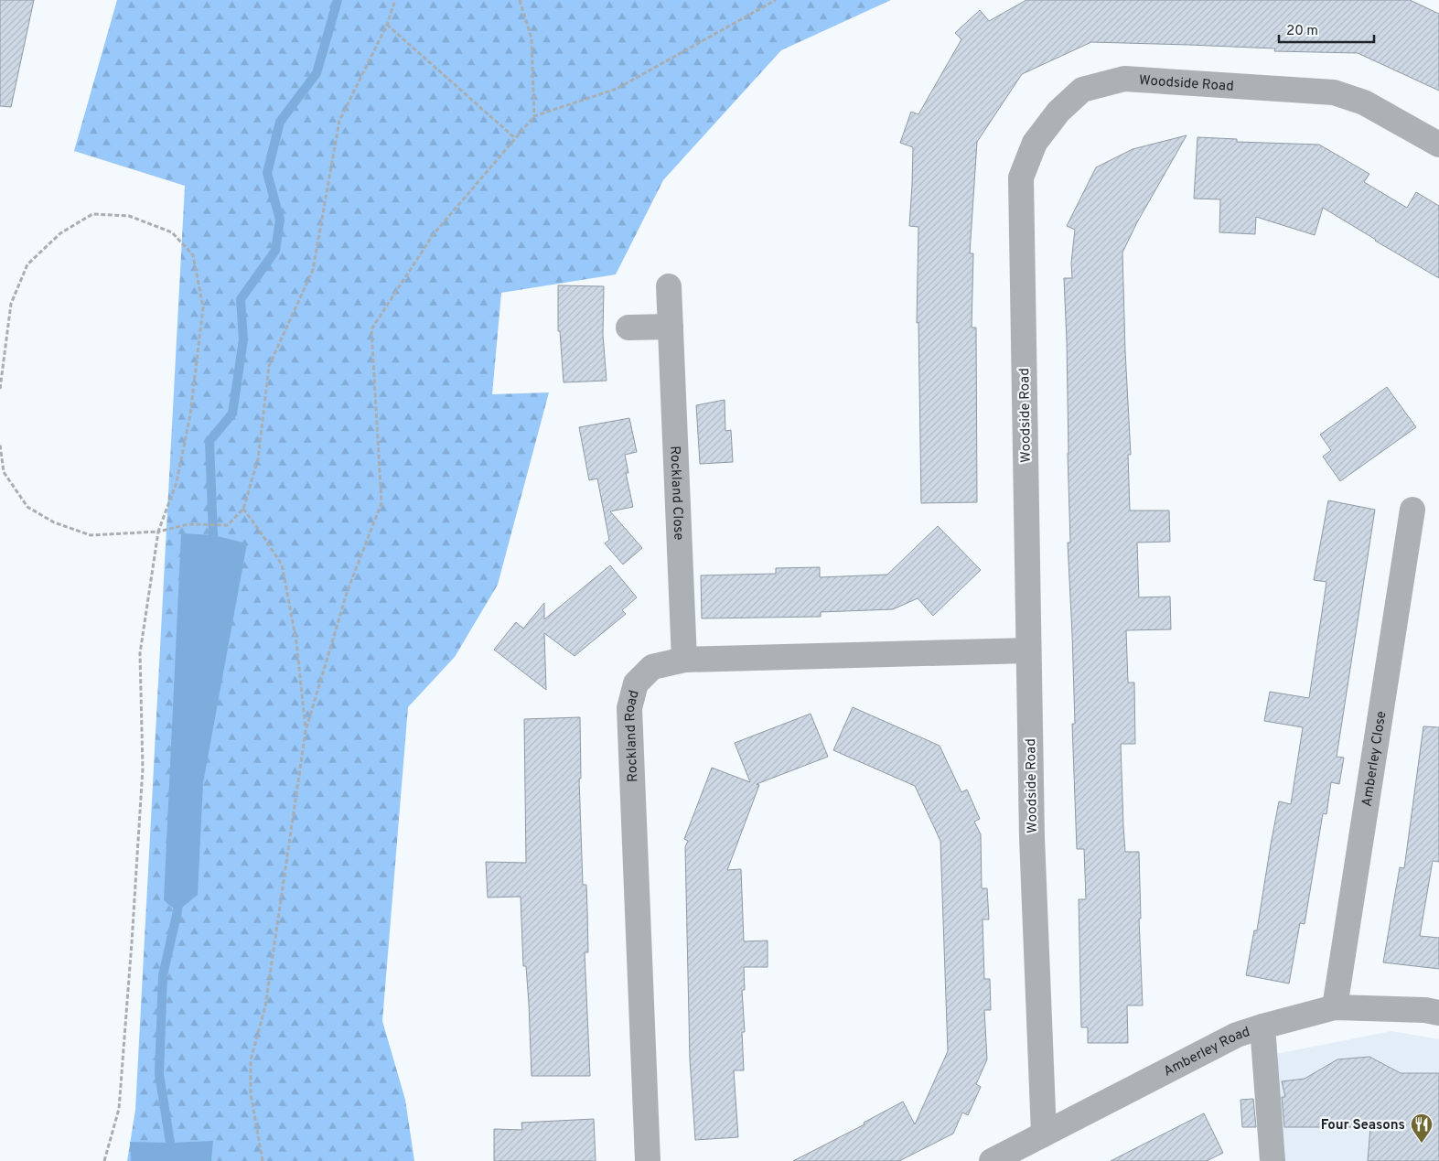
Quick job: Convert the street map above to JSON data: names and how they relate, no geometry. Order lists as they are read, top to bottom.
{
  "streets": {
    "street": [
      "Woodside Road",
      "Rockland Close",
      "Rockland Road",
      "Amberley Close",
      "Amberley Road"
    ]
  },
  "crossings": [
    ["Woodside Road", "Rockland Road"],
    ["Woodside Road", "Amberley Road"],
    ["Rockland Close", "Rockland Road"],
    ["Amberley Close", "Amberley Road"]
  ],
  "places": {
    "restaurant": ["Four Seasons"]
  },
  "scale_bar": "20 m"
}
